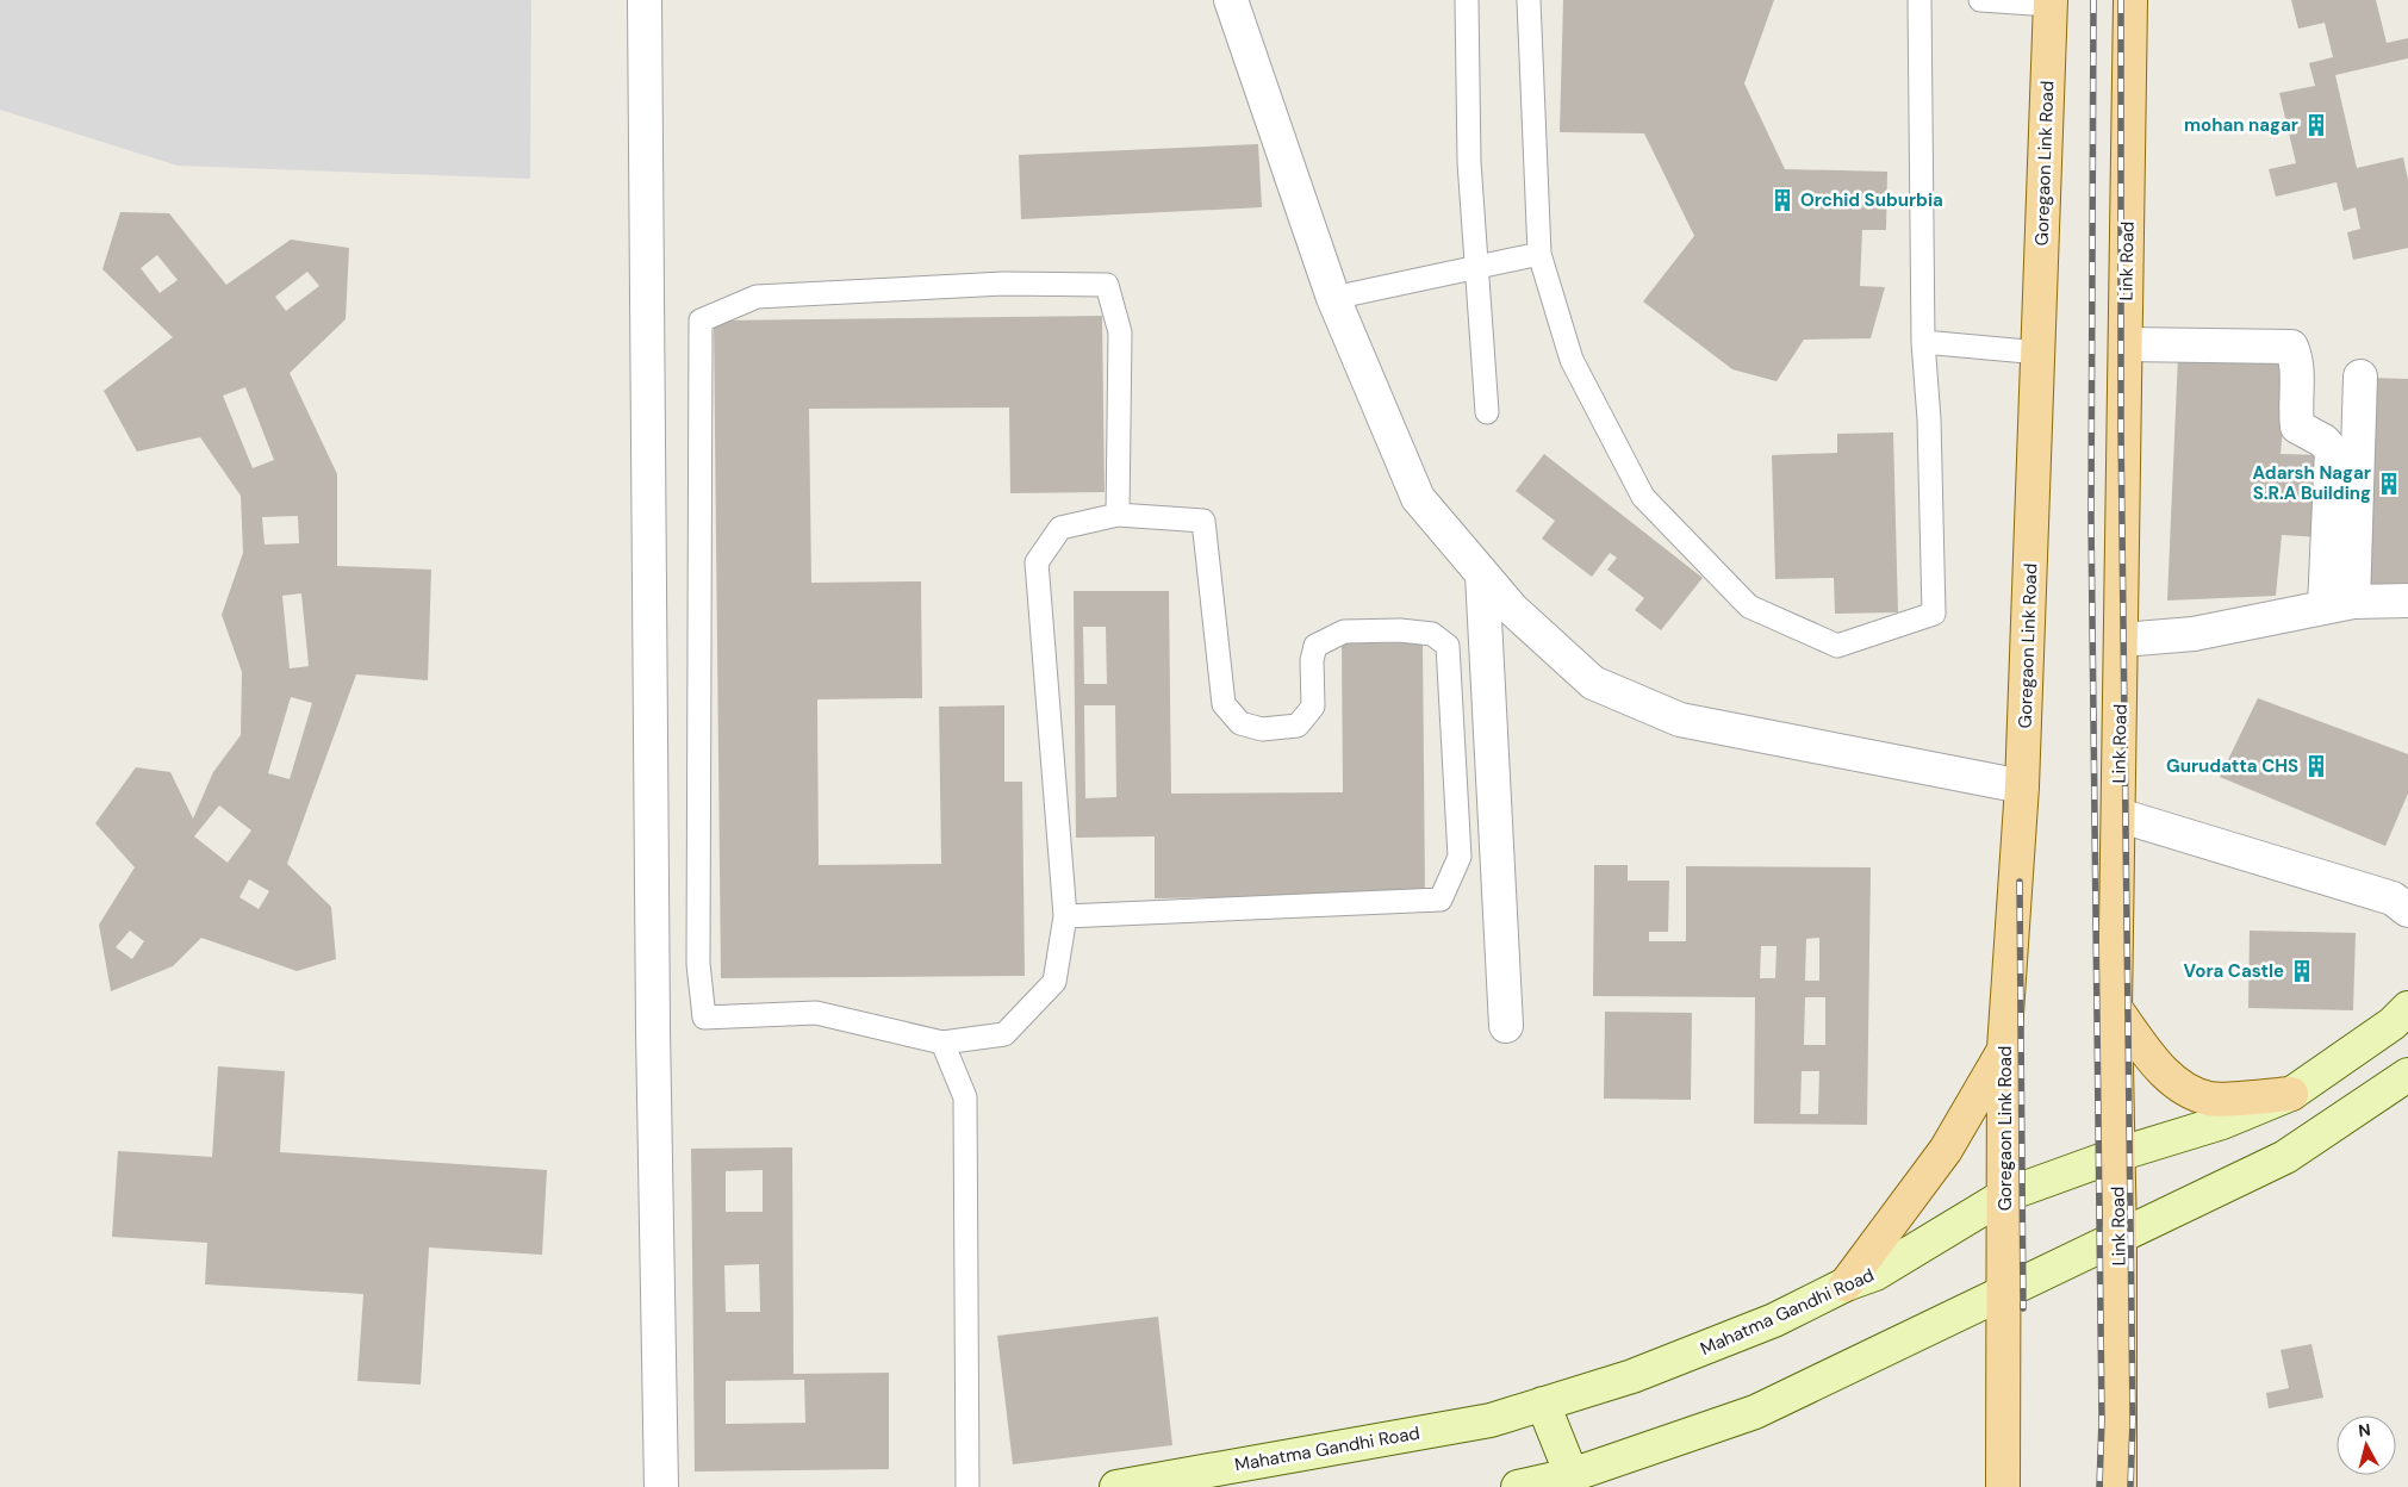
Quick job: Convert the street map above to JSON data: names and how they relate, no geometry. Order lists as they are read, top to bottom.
{
  "streets": {
    "main road": ["Goregaon Link Road", "Link Road", "Mahatma Gandhi Road"]
  },
  "crossings": [
    ["Goregaon Link Road", "Mahatma Gandhi Road"],
    ["Link Road", "Mahatma Gandhi Road"]
  ],
  "places": {
    "building": [
      "mohan nagar",
      "Orchid Suburbia",
      "Adarsh Nagar S.R.A Building",
      "Gurudatta CHS",
      "Vora Castle"
    ]
  },
  "north": "top"
}
